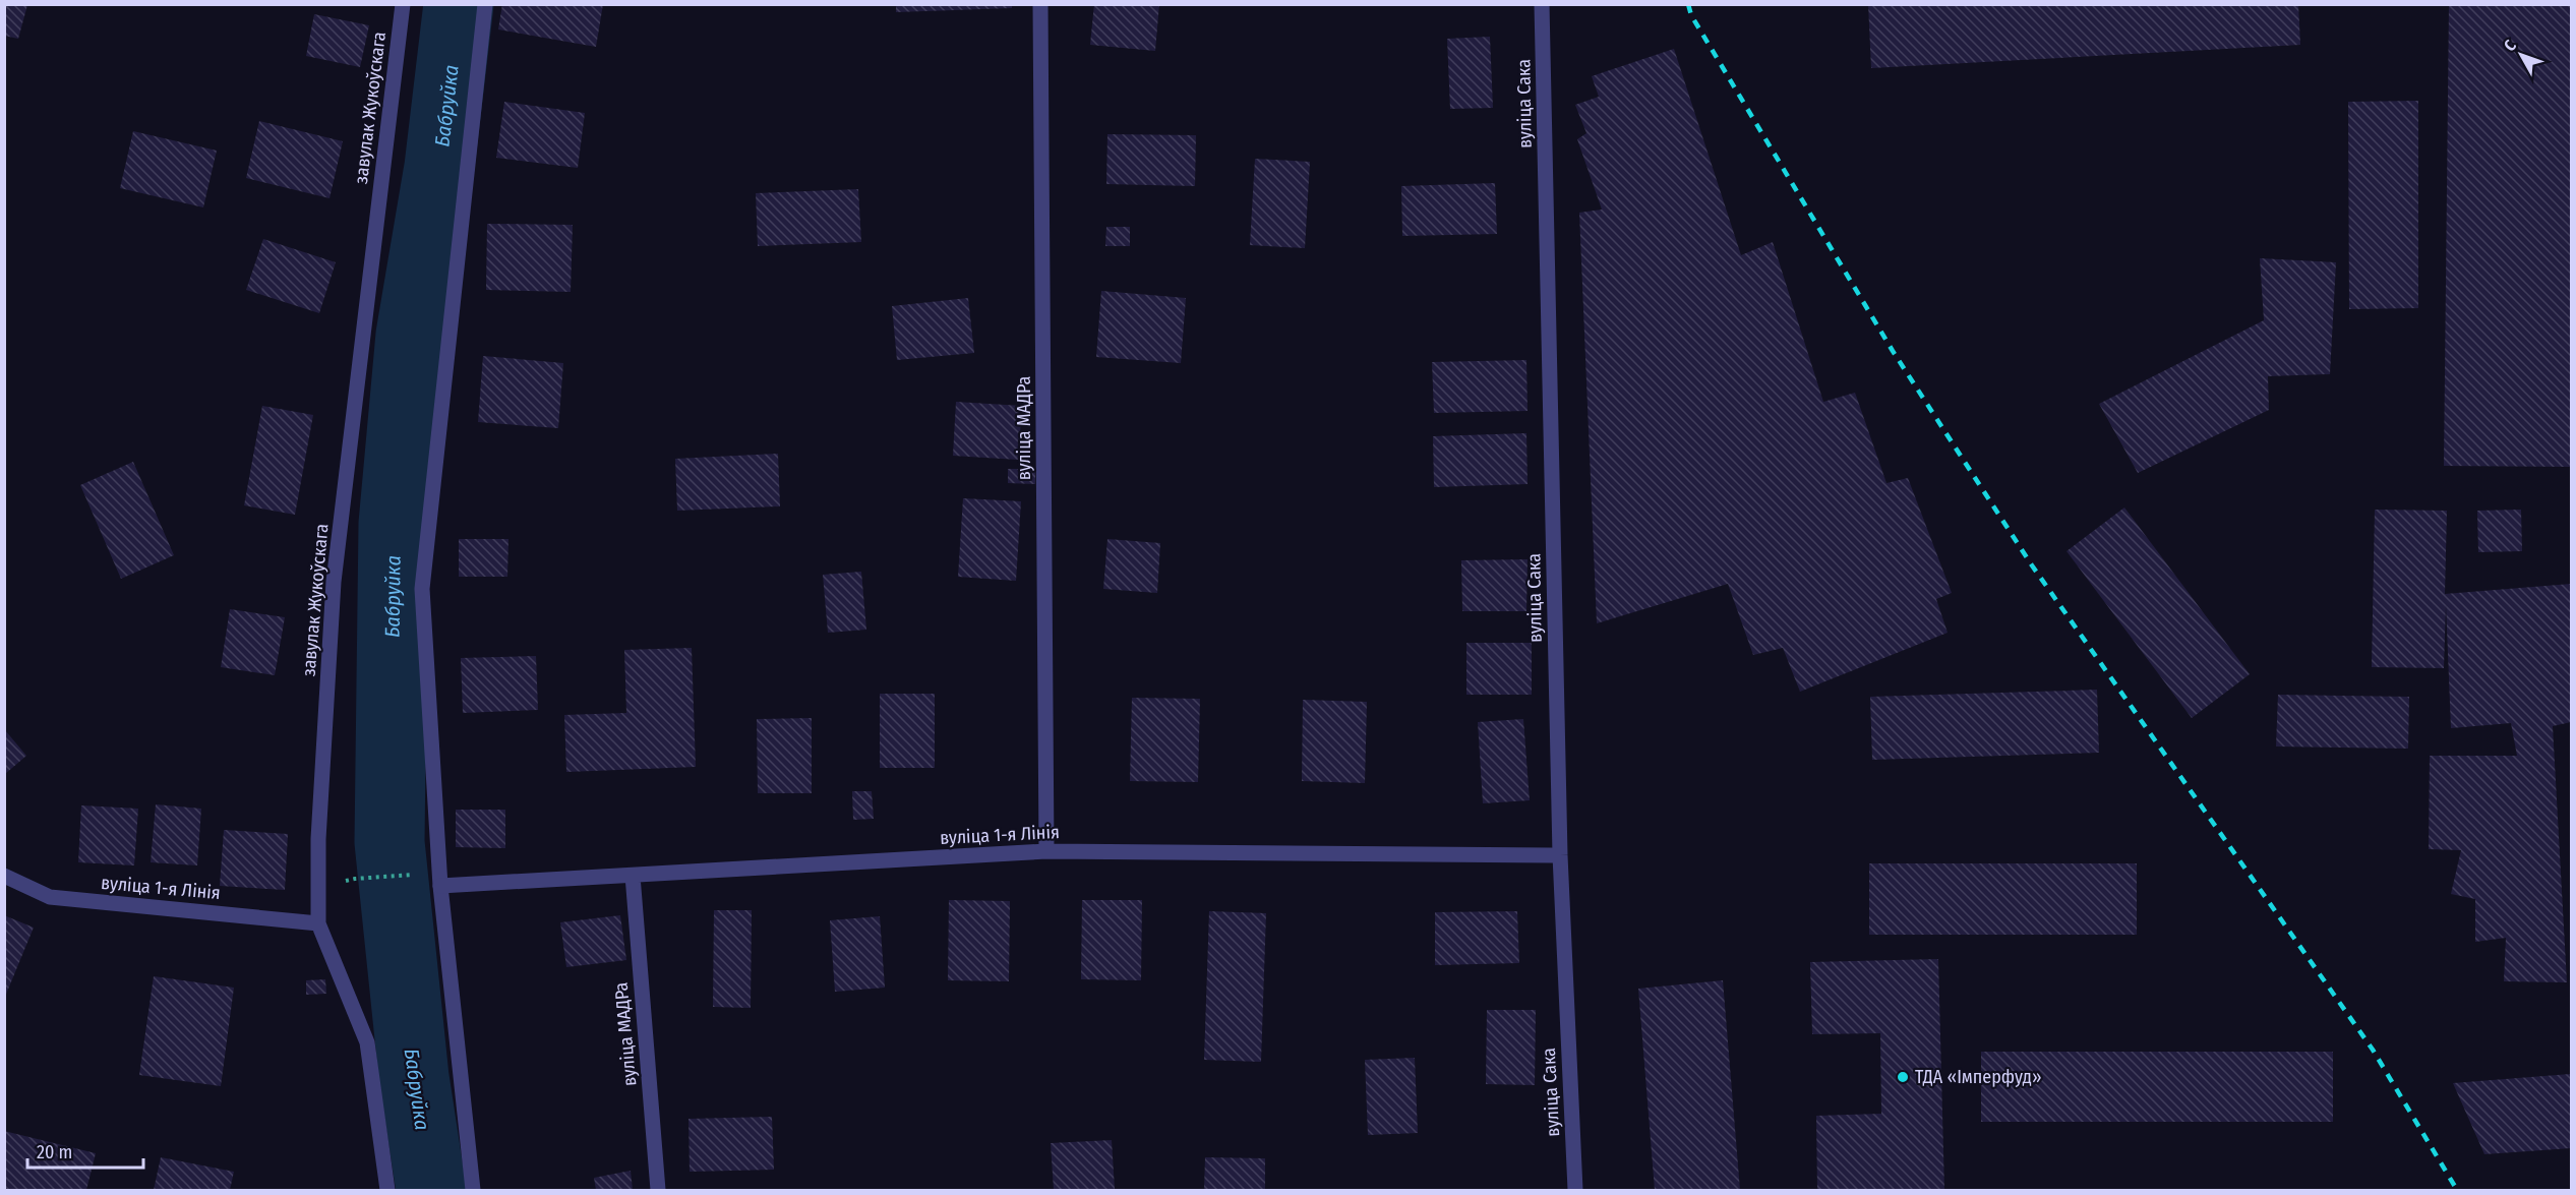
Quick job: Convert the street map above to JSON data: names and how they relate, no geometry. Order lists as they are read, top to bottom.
{
  "streets": {
    "street": [
      "вуліца Сака",
      "завулак Жукоўскага",
      "вуліца МАДРа",
      "вуліца 1-я Лінія"
    ]
  },
  "crossings": [
    ["вуліца Сака", "вуліца 1-я Лінія"],
    ["завулак Жукоўскага", "вуліца 1-я Лінія"],
    ["вуліца МАДРа", "вуліца 1-я Лінія"]
  ],
  "water": ["Бабруйка"],
  "places": ["ТДА «Імперфуд»"],
  "scale_bar": "20 m",
  "north": "top left"
}
